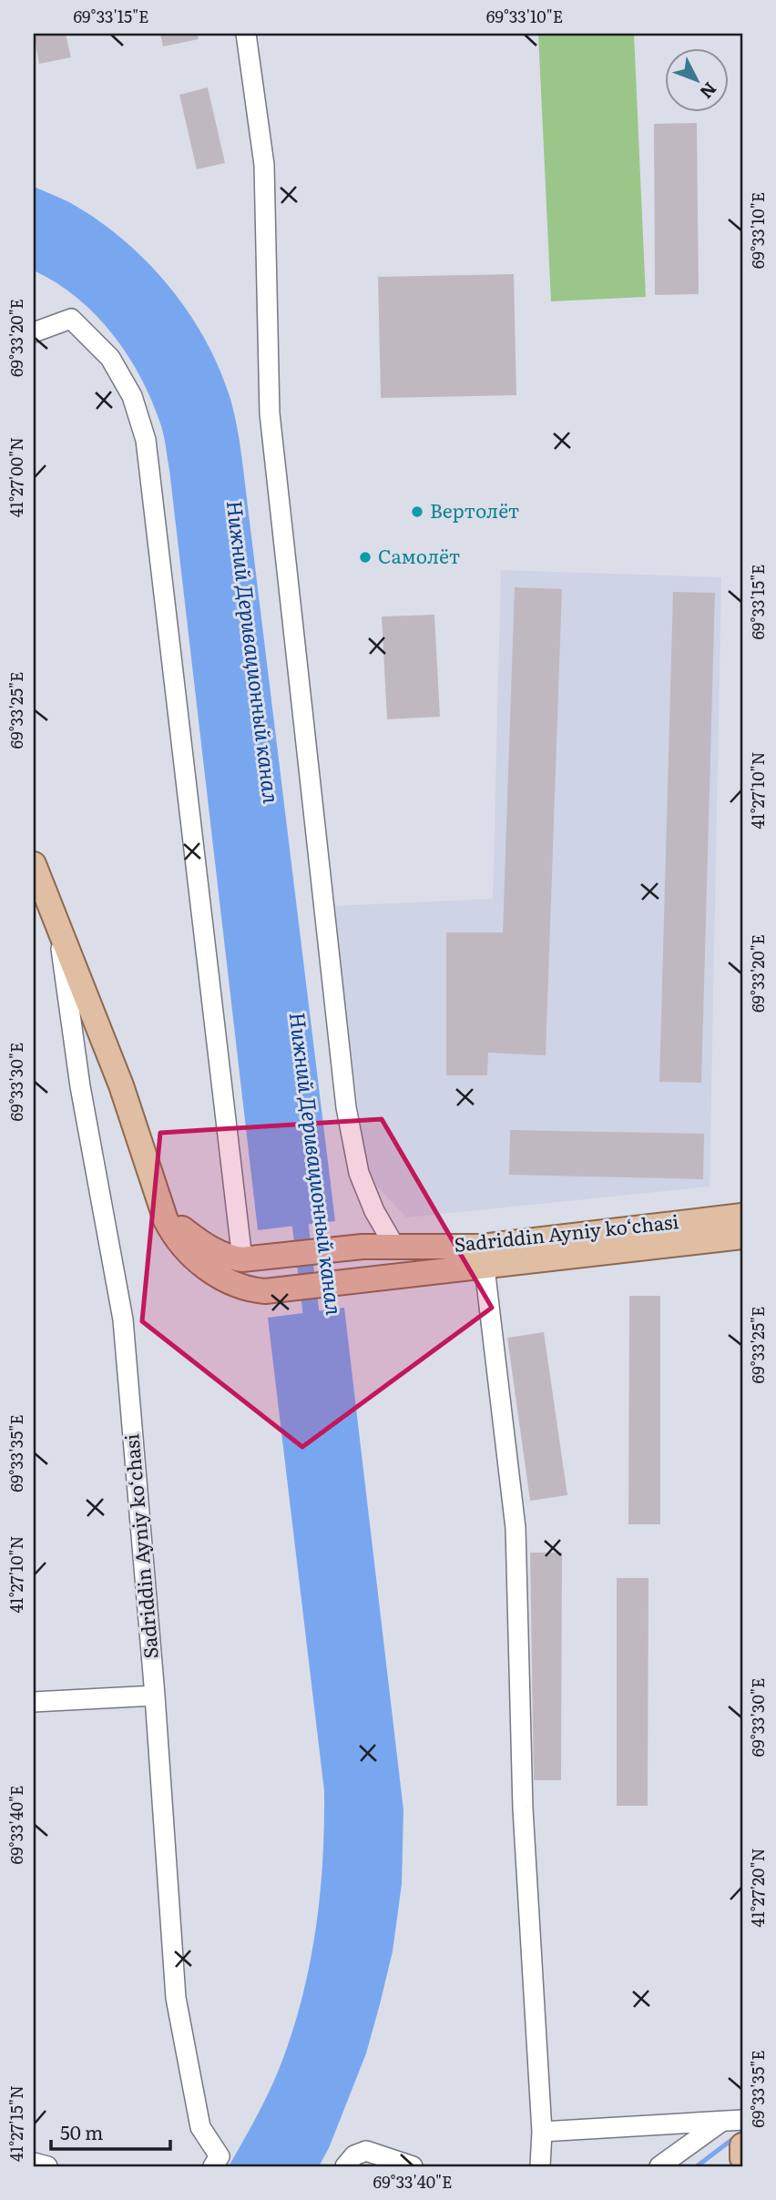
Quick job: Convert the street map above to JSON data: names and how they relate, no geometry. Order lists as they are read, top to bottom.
{
  "streets": {
    "main road": ["Sadriddin Ayniy ko‘chasi"]
  },
  "water": ["Нижний Деривационный канал"],
  "places": ["Вертолёт", "Самолёт"],
  "scale_bar": "50 m",
  "north": "bottom right",
  "coordinates": [
    "69°33'15\"E",
    "69°33'10\"E",
    "69°33'20\"E",
    "41°27'00\"N",
    "69°33'25\"E",
    "41°27'10\"N",
    "69°33'30\"E",
    "69°33'35\"E",
    "69°33'40\"E",
    "41°27'20\"N",
    "41°27'15\"N"
  ]
}
